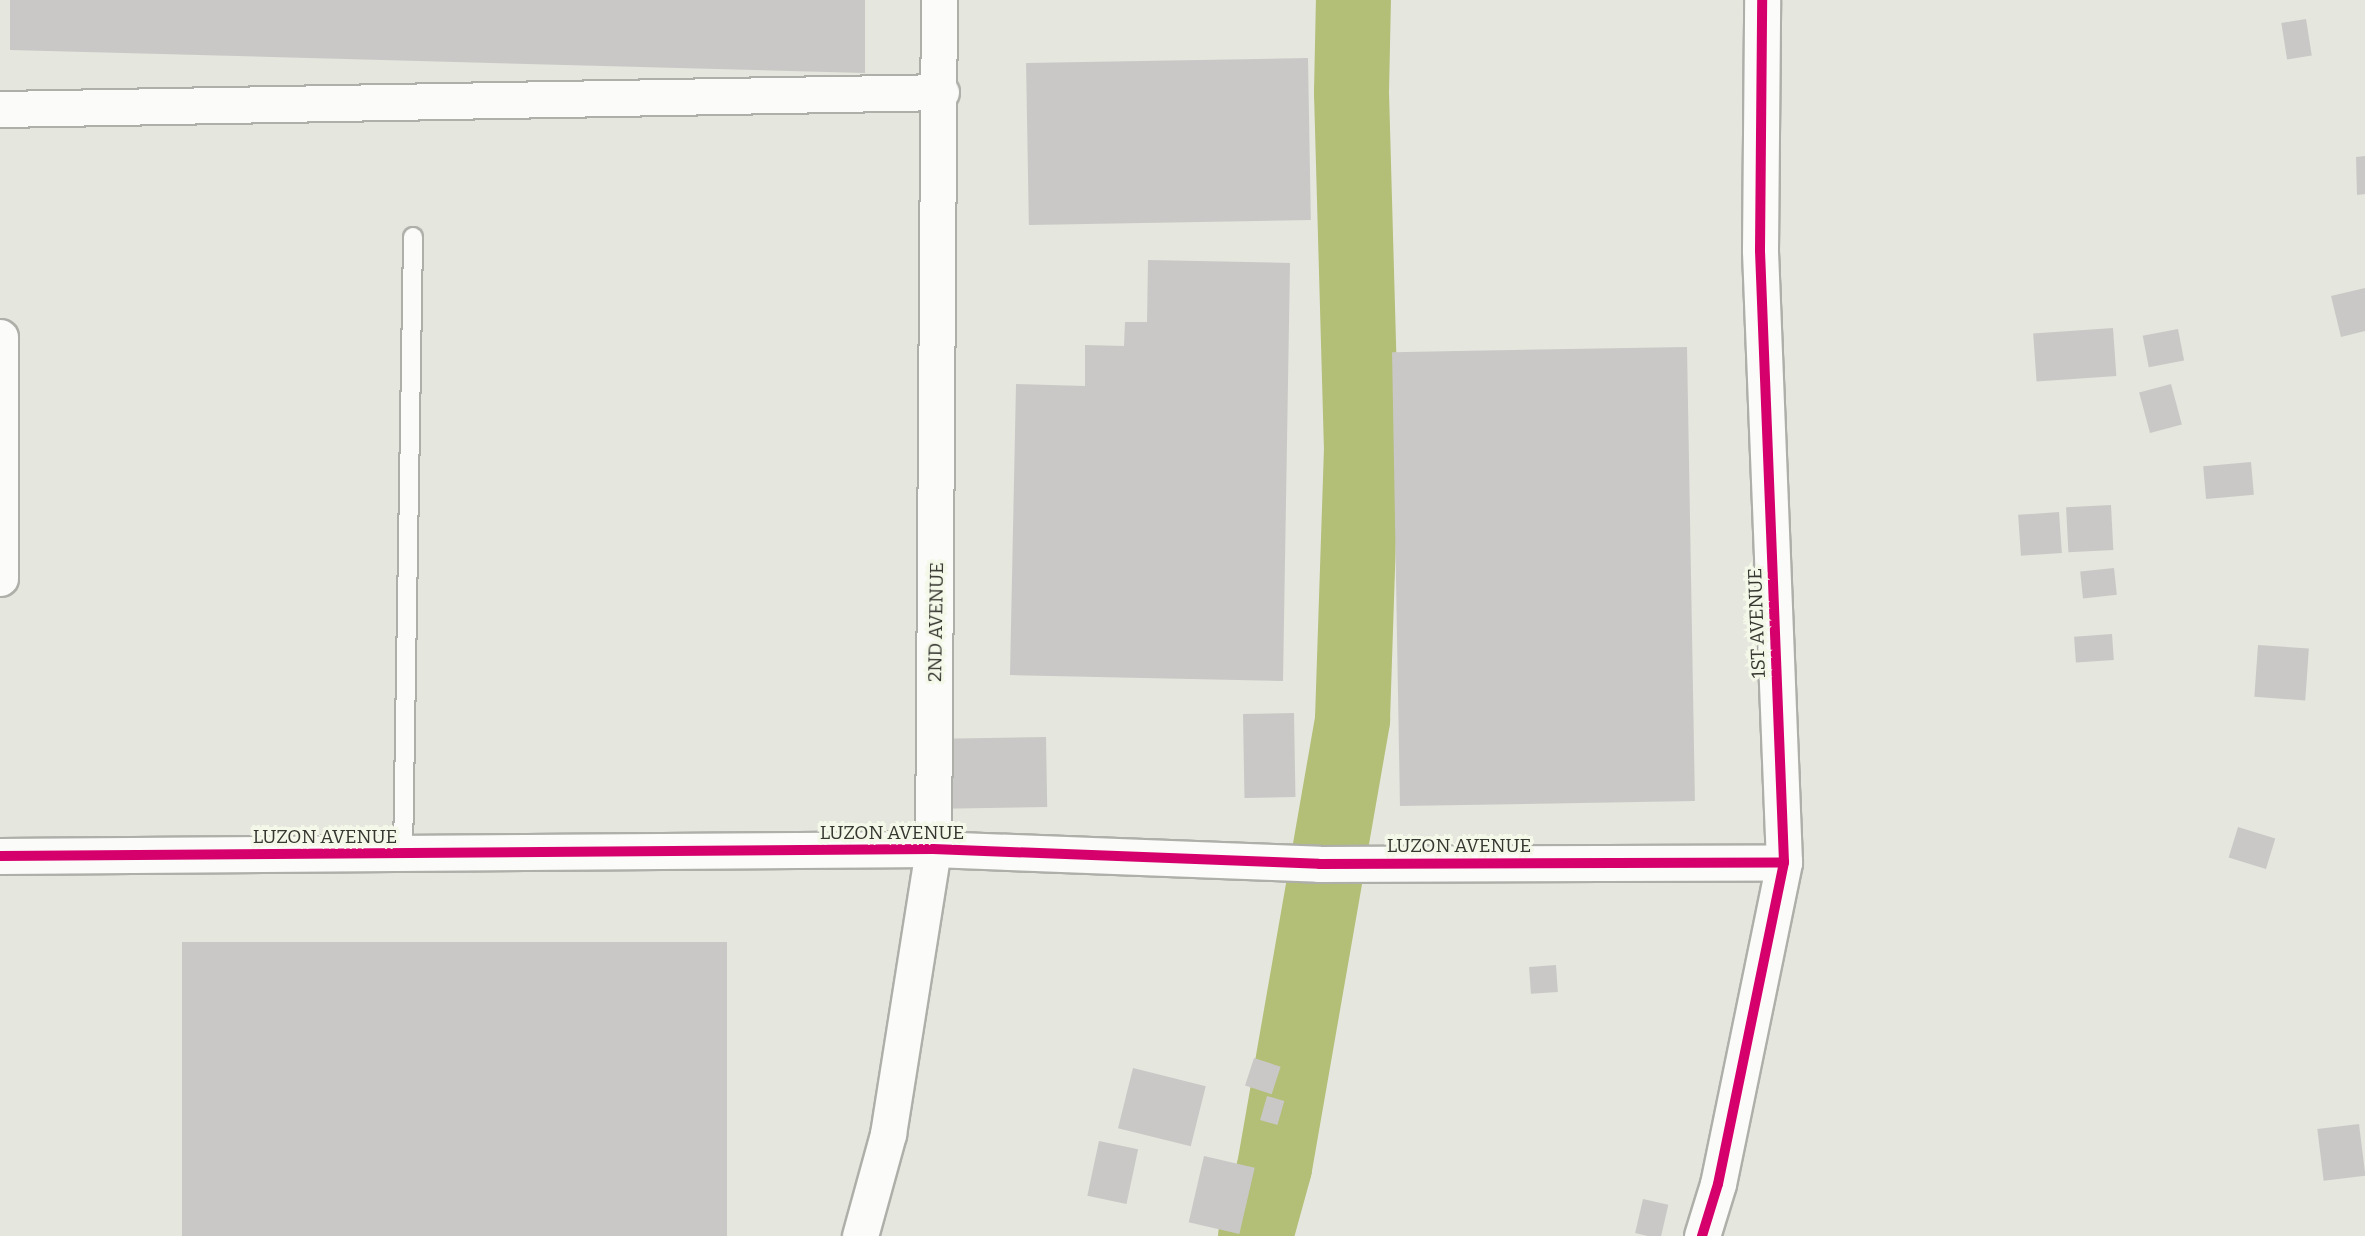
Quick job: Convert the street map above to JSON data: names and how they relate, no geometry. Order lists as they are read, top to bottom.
{
  "streets": {
    "street": ["2ND AVENUE", "1ST AVENUE", "LUZON AVENUE"]
  },
  "crossings": [
    ["2ND AVENUE", "LUZON AVENUE"],
    ["1ST AVENUE", "LUZON AVENUE"]
  ]
}
